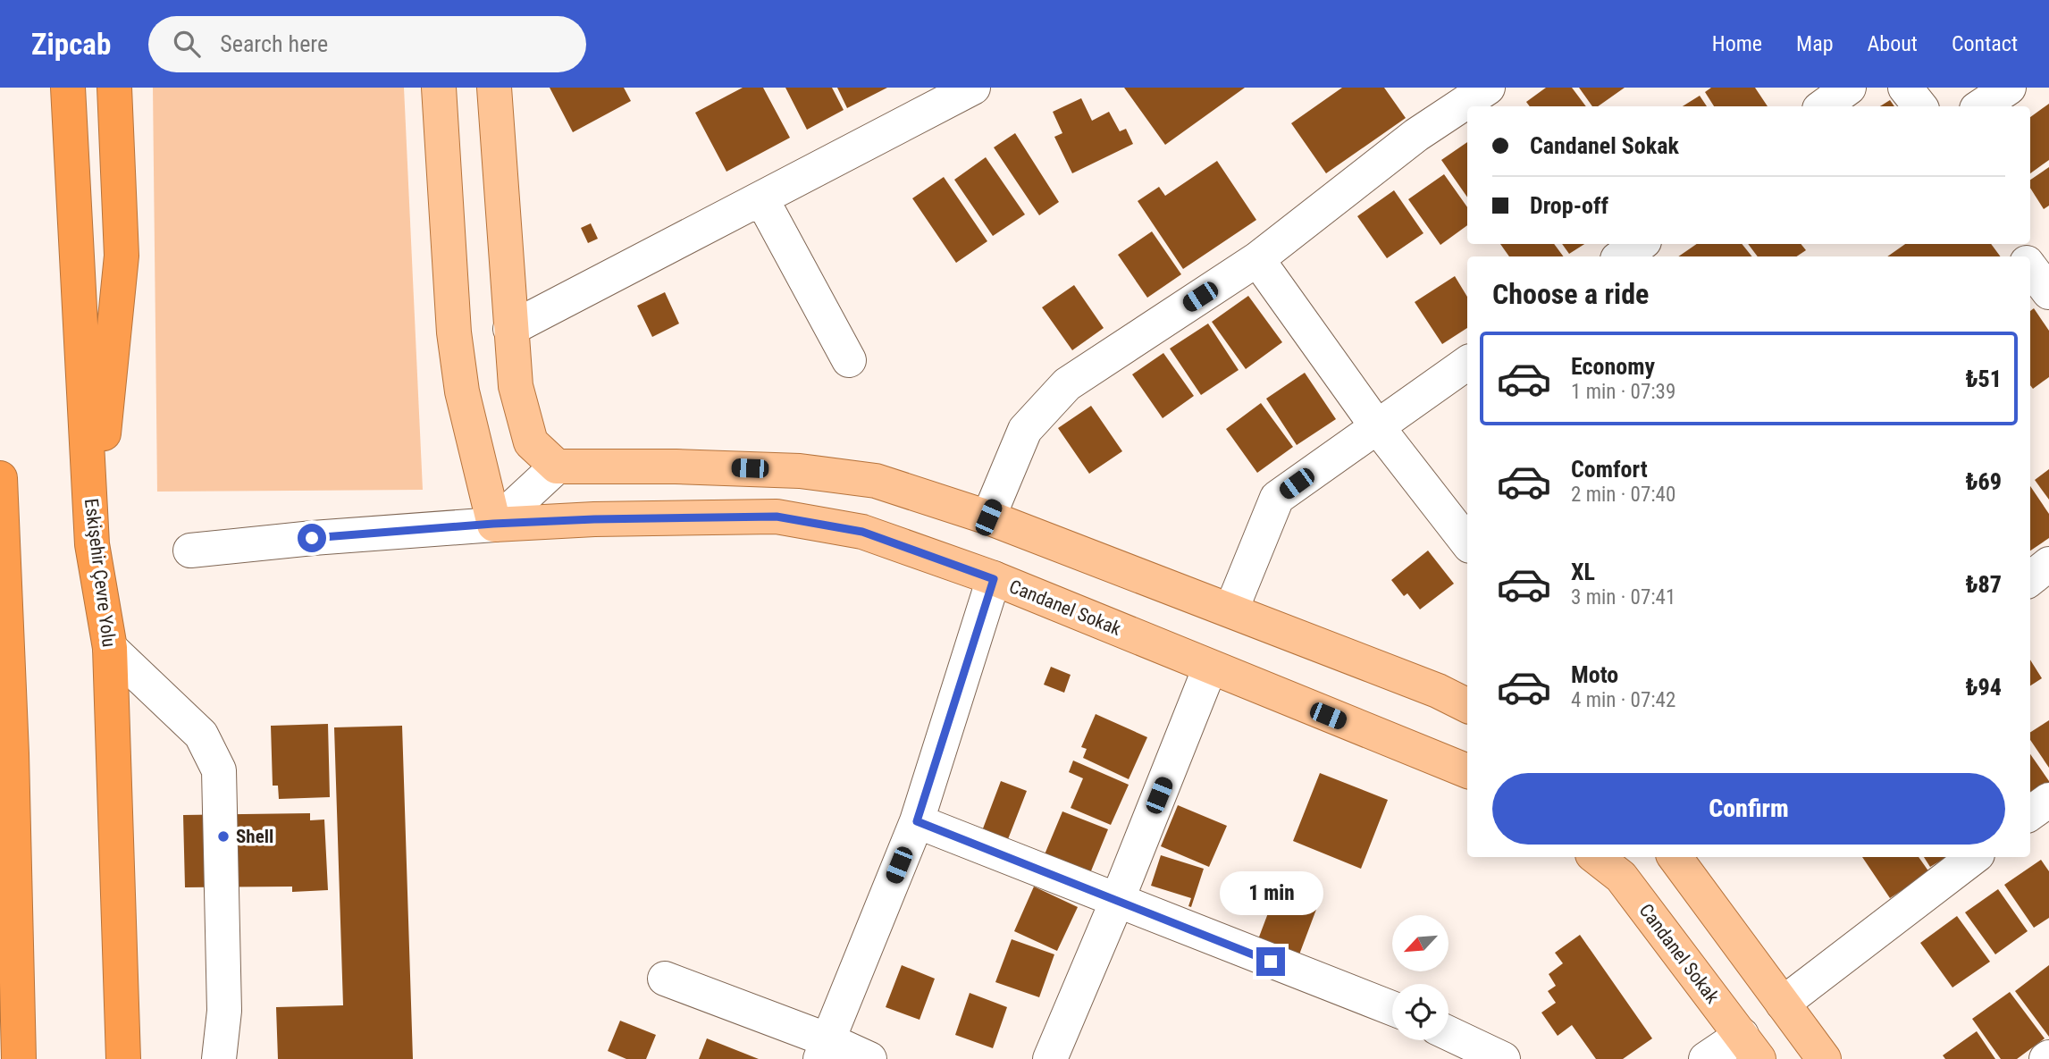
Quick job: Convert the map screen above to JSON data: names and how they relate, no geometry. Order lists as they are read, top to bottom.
{
  "streets": {
    "highway": ["Eskişehir Çevre Yolu"],
    "main road": ["Candanel Sokak"]
  },
  "places": ["Shell"],
  "north": "bottom left",
  "page": {
    "header": "Zipcab",
    "search": "Search here",
    "nav": [
      "Home",
      "Map",
      "About",
      "Contact"
    ],
    "banner": ["Candanel Sokak", "Drop-off"],
    "heading": "Choose a ride",
    "list": [
      {
        "name": "Economy",
        "note": "1 min · 07:39",
        "value": "₺51"
      },
      {
        "name": "Comfort",
        "note": "2 min · 07:40",
        "value": "₺69"
      },
      {
        "name": "XL",
        "note": "3 min · 07:41",
        "value": "₺87"
      },
      {
        "name": "Moto",
        "note": "4 min · 07:42",
        "value": "₺94"
      }
    ],
    "buttons": "Confirm",
    "bubble": "1 min"
  }
}
